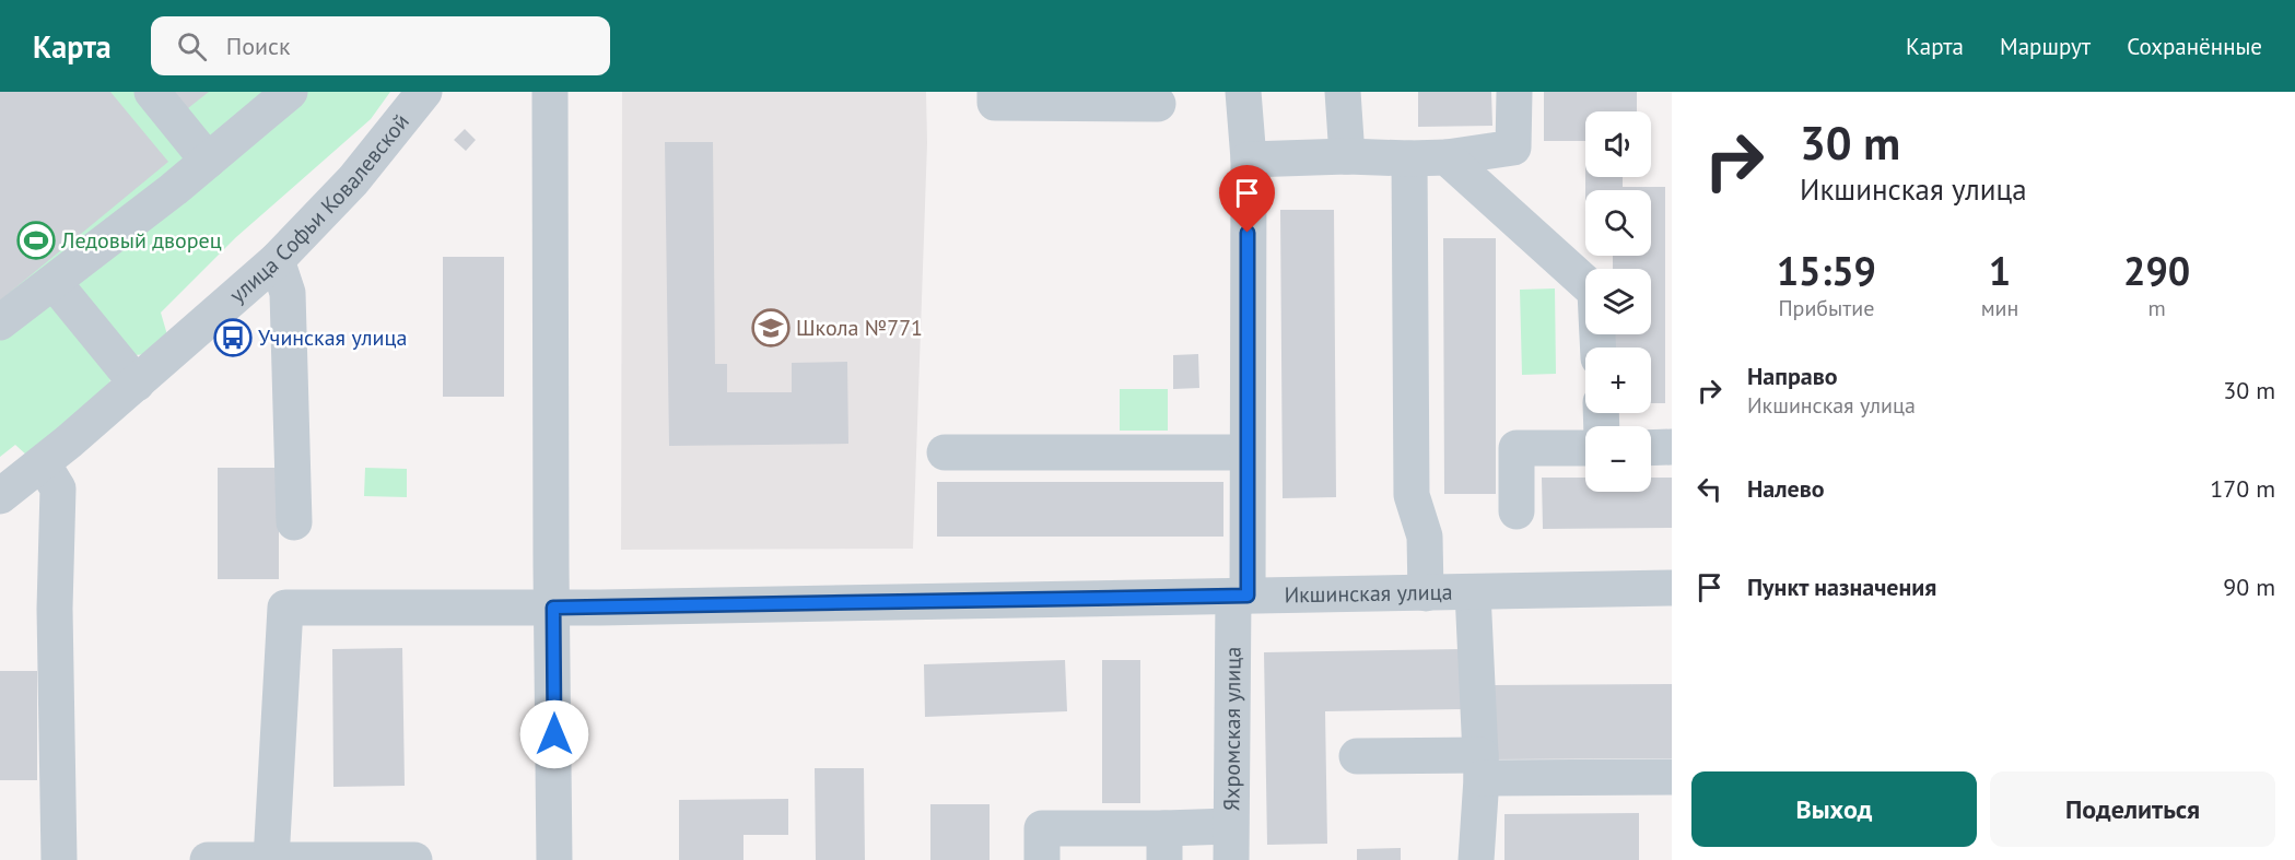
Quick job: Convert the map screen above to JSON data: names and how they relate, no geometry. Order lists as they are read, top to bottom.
{
  "streets": {
    "street": ["улица Софьи Ковалевской", "Икшинская улица", "Яхромская улица"]
  },
  "crossings": [
    ["Икшинская улица", "Яхромская улица"]
  ],
  "places": {
    "sports": ["Ледовый дворец"],
    "school or university": ["Школа №771"],
    "bus stop": ["Учинская улица"]
  },
  "page": {
    "header": "Карта",
    "search": "Поиск",
    "nav": ["Карта", "Маршрут", "Сохранённые"],
    "turn": ["30 m", "Икшинская улица"],
    "map_buttons": ["+", "−"],
    "eta": [
      "15:59",
      "Прибытие",
      "1",
      "мин",
      "290",
      "m"
    ],
    "list": [
      {
        "name": "Направо",
        "note": "Икшинская улица",
        "value": "30 m"
      },
      {
        "name": "Налево",
        "value": "170 m"
      },
      {
        "name": "Пункт назначения",
        "value": "90 m"
      }
    ],
    "buttons": ["Выход", "Поделиться"]
  }
}
